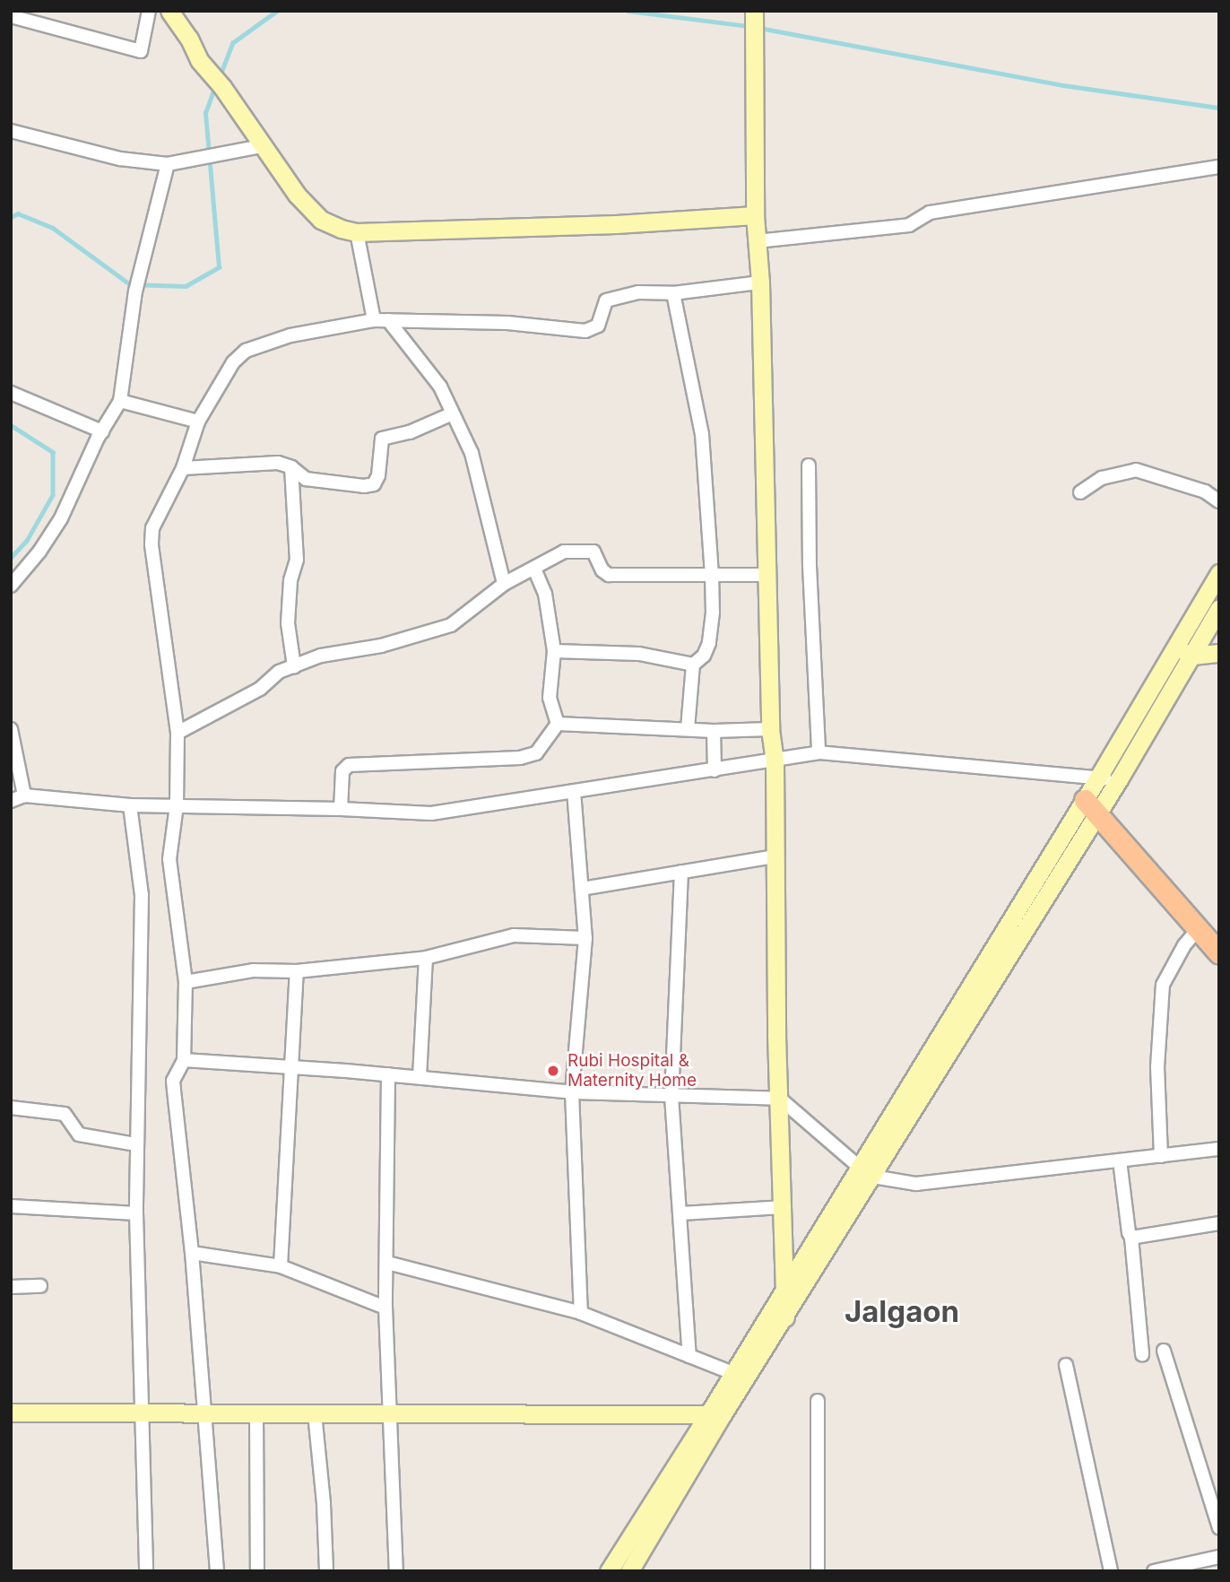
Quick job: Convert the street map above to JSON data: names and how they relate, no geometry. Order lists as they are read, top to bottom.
{
  "districts": ["Jalgaon"],
  "places": ["Rubi Hospital & Maternity Home"]
}
